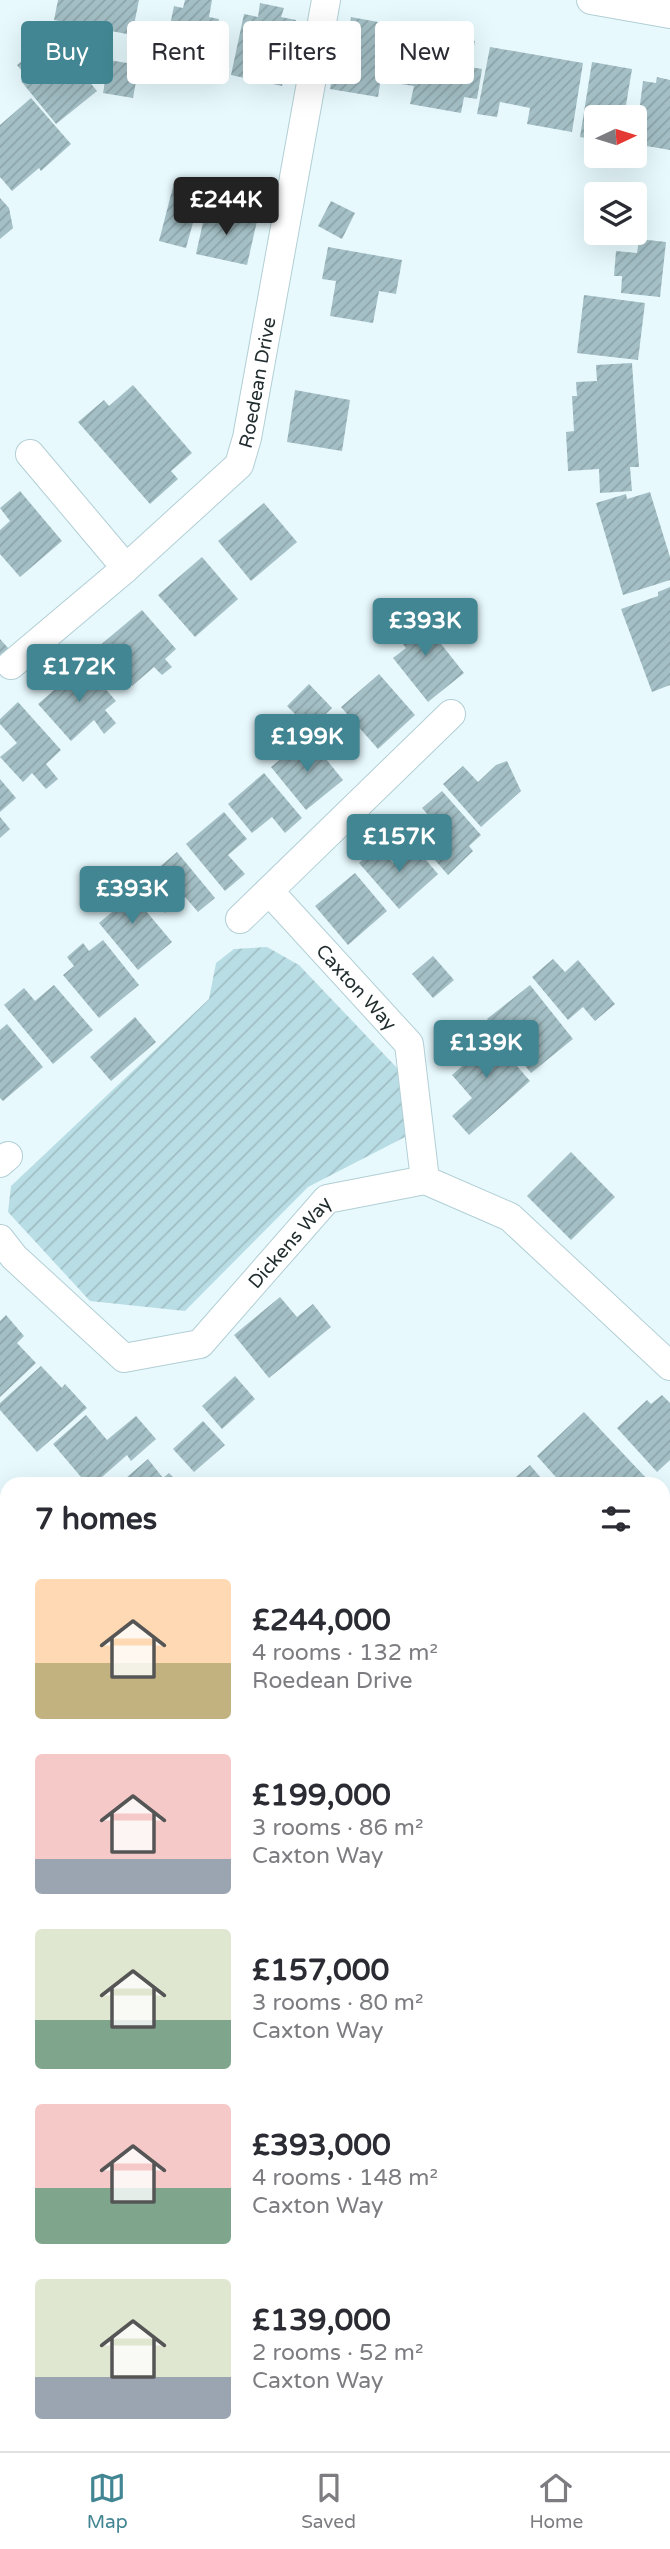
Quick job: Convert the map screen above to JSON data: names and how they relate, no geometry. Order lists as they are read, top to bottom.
{
  "streets": {
    "street": ["Roedean Drive", "Caxton Way", "Dickens Way"]
  },
  "crossings": [
    ["Caxton Way", "Dickens Way"]
  ],
  "north": "right",
  "page": {
    "chip": [
      "Buy",
      "Rent",
      "Filters",
      "New"
    ],
    "price": [
      "£244K",
      "£393K",
      "£172K",
      "£199K",
      "£157K",
      "£393K",
      "£139K"
    ],
    "heading": "7 homes",
    "list": [
      {
        "name": "£244,000",
        "note": "4 rooms · 132 m² · Roedean Drive"
      },
      {
        "name": "£199,000",
        "note": "3 rooms · 86 m² · Caxton Way"
      },
      {
        "name": "£157,000",
        "note": "3 rooms · 80 m² · Caxton Way"
      },
      {
        "name": "£393,000",
        "note": "4 rooms · 148 m² · Caxton Way"
      },
      {
        "name": "£139,000",
        "note": "2 rooms · 52 m² · Caxton Way"
      }
    ],
    "tabs": ["Map", "Saved", "Home"]
  }
}
